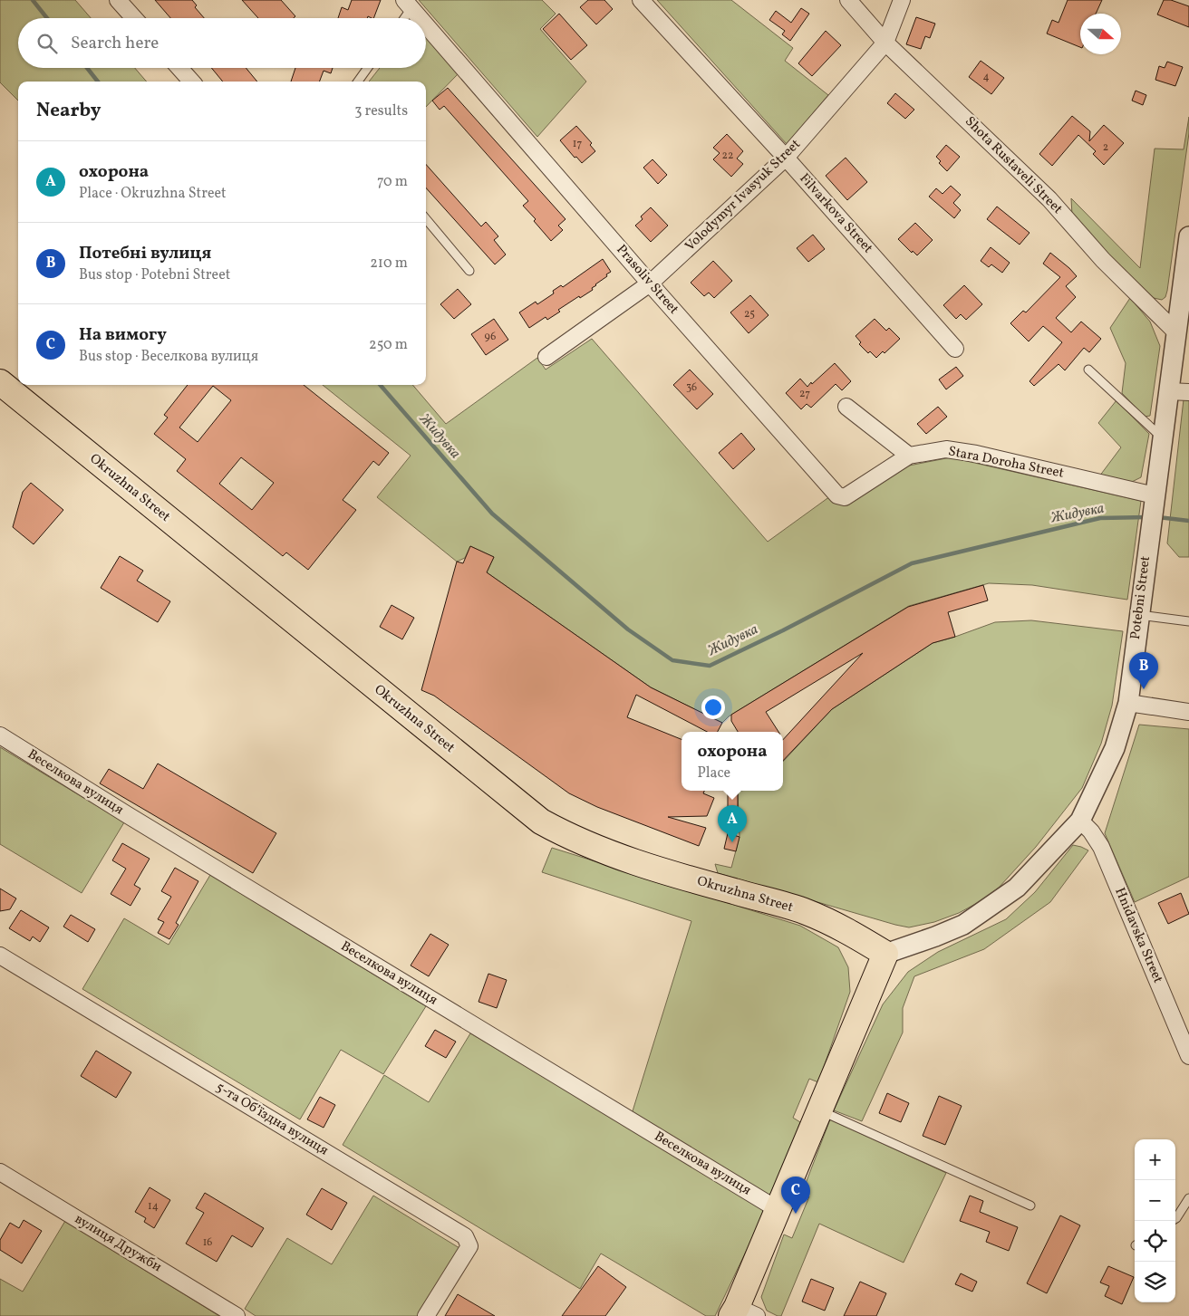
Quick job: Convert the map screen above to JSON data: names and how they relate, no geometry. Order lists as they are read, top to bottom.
{
  "streets": {
    "main road": ["Okruzhna Street"],
    "street": [
      "Shota Rustaveli Street",
      "Volodymyr Ivasyuk Street",
      "Filvarkova Street",
      "Prasoliv Street",
      "Stara Doroha Street",
      "Potebni Street",
      "Веселкова вулиця",
      "Hnidavska Street",
      "5-та Обʼїздна вулиця",
      "вулиця Дружби"
    ]
  },
  "crossings": [
    ["Shota Rustaveli Street", "Volodymyr Ivasyuk Street"],
    ["Shota Rustaveli Street", "Potebni Street"],
    ["Volodymyr Ivasyuk Street", "Filvarkova Street"],
    ["Volodymyr Ivasyuk Street", "Prasoliv Street"],
    ["Prasoliv Street", "Stara Doroha Street"],
    ["Stara Doroha Street", "Potebni Street"],
    ["Okruzhna Street", "Potebni Street"],
    ["Potebni Street", "Hnidavska Street"]
  ],
  "water": ["Жидувка"],
  "house_numbers": [
    "4",
    "17",
    "2",
    "22",
    "25",
    "96",
    "36",
    "27",
    "14",
    "16"
  ],
  "north": "right",
  "page": {
    "search": "Search here",
    "heading": ["Nearby", "3 results"],
    "list": [
      {
        "mark": "A",
        "name": "охорона",
        "note": "Place · Okruzhna Street",
        "value": "70 m"
      },
      {
        "mark": "B",
        "name": "Потебні вулиця",
        "note": "Bus stop · Potebni Street",
        "value": "210 m"
      },
      {
        "mark": "C",
        "name": "На вимогу",
        "note": "Bus stop · Веселкова вулиця",
        "value": "250 m"
      }
    ],
    "pins": ["B", "A", "C"],
    "popup": ["охорона", "Place"],
    "map_buttons": ["+", "−"]
  }
}
